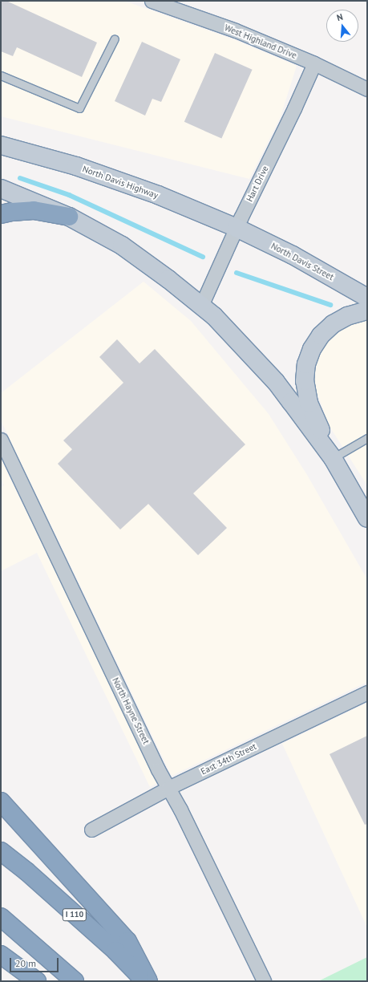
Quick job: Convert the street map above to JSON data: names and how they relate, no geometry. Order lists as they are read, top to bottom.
{
  "streets": {
    "highway": ["I 110"],
    "main road": ["North Davis Highway", "North Davis Street"],
    "street": [
      "West Highland Drive",
      "Hart Drive",
      "North Hayne Street",
      "East 34th Street"
    ]
  },
  "crossings": [
    ["West Highland Drive", "Hart Drive"],
    ["North Davis Highway", "Hart Drive"],
    ["North Davis Highway", "North Davis Street"],
    ["Hart Drive", "North Davis Street"],
    ["North Hayne Street", "East 34th Street"]
  ],
  "scale_bar": "20 m",
  "north": "top"
}
